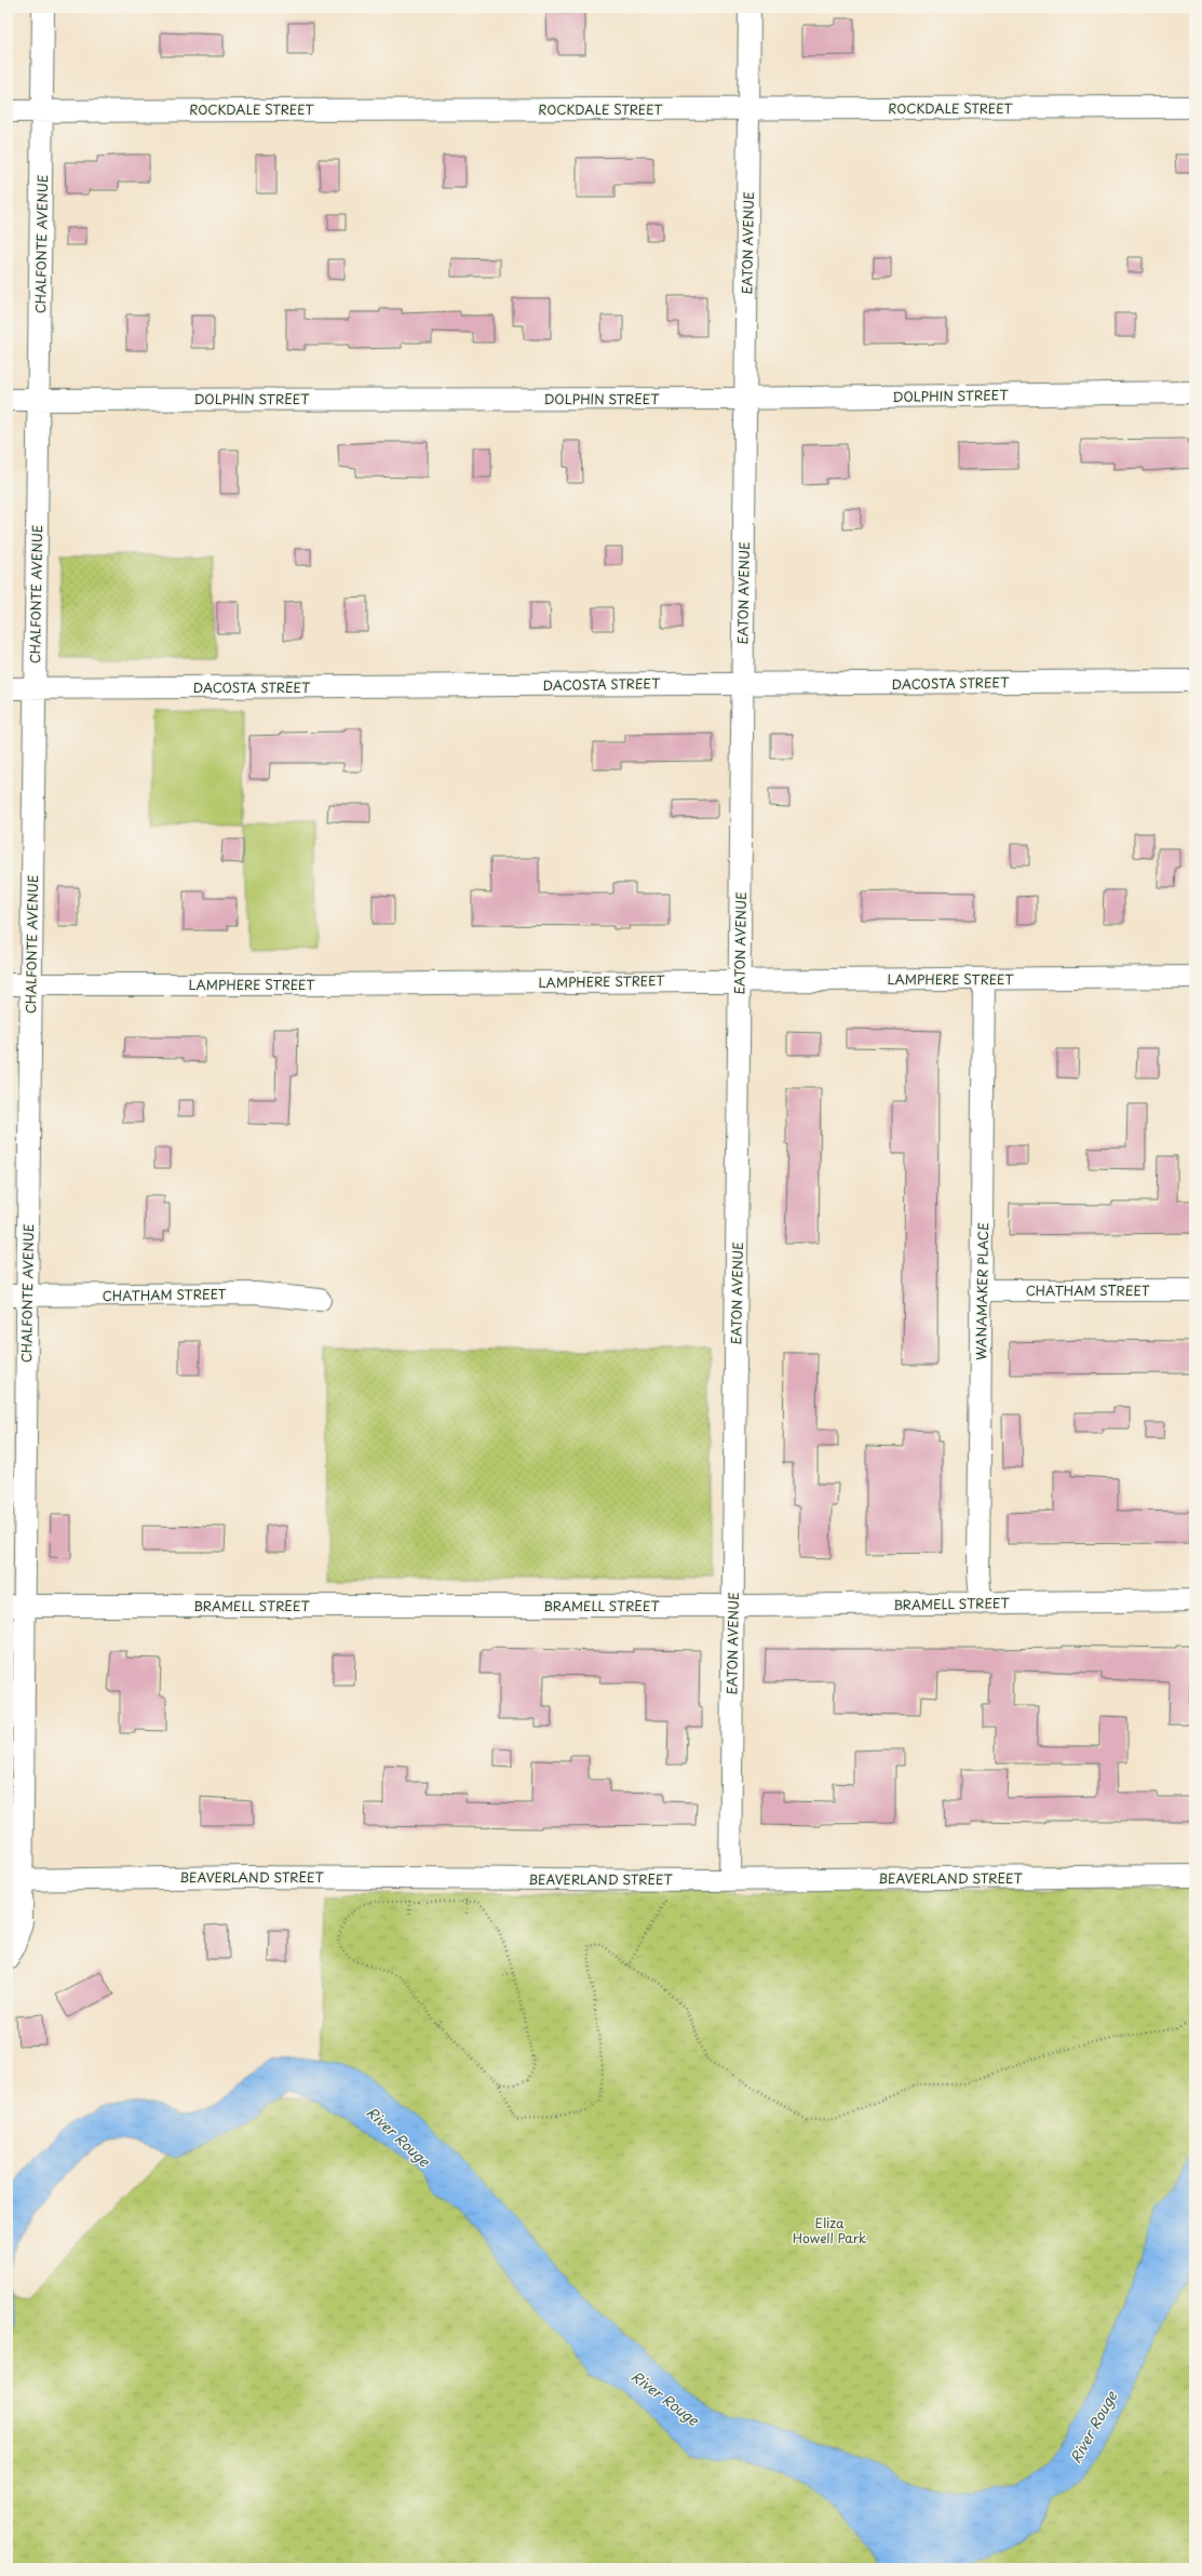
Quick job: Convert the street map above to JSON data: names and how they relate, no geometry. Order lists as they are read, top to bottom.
{
  "streets": {
    "street": [
      "ROCKDALE STREET",
      "EATON AVENUE",
      "CHALFONTE AVENUE",
      "DOLPHIN STREET",
      "DACOSTA STREET",
      "LAMPHERE STREET",
      "CHATHAM STREET",
      "WANAMAKER PLACE",
      "BRAMELL STREET",
      "BEAVERLAND STREET"
    ]
  },
  "crossings": [
    ["ROCKDALE STREET", "EATON AVENUE"],
    ["ROCKDALE STREET", "CHALFONTE AVENUE"],
    ["EATON AVENUE", "DOLPHIN STREET"],
    ["EATON AVENUE", "DACOSTA STREET"],
    ["EATON AVENUE", "LAMPHERE STREET"],
    ["EATON AVENUE", "BRAMELL STREET"],
    ["EATON AVENUE", "BEAVERLAND STREET"],
    ["CHALFONTE AVENUE", "DOLPHIN STREET"],
    ["CHALFONTE AVENUE", "DACOSTA STREET"],
    ["CHALFONTE AVENUE", "LAMPHERE STREET"],
    ["CHALFONTE AVENUE", "CHATHAM STREET"],
    ["CHALFONTE AVENUE", "BRAMELL STREET"],
    ["CHALFONTE AVENUE", "BEAVERLAND STREET"],
    ["LAMPHERE STREET", "WANAMAKER PLACE"],
    ["CHATHAM STREET", "WANAMAKER PLACE"],
    ["WANAMAKER PLACE", "BRAMELL STREET"]
  ],
  "water": ["River Rouge"],
  "parks": ["Eliza Howell Park"]
}
